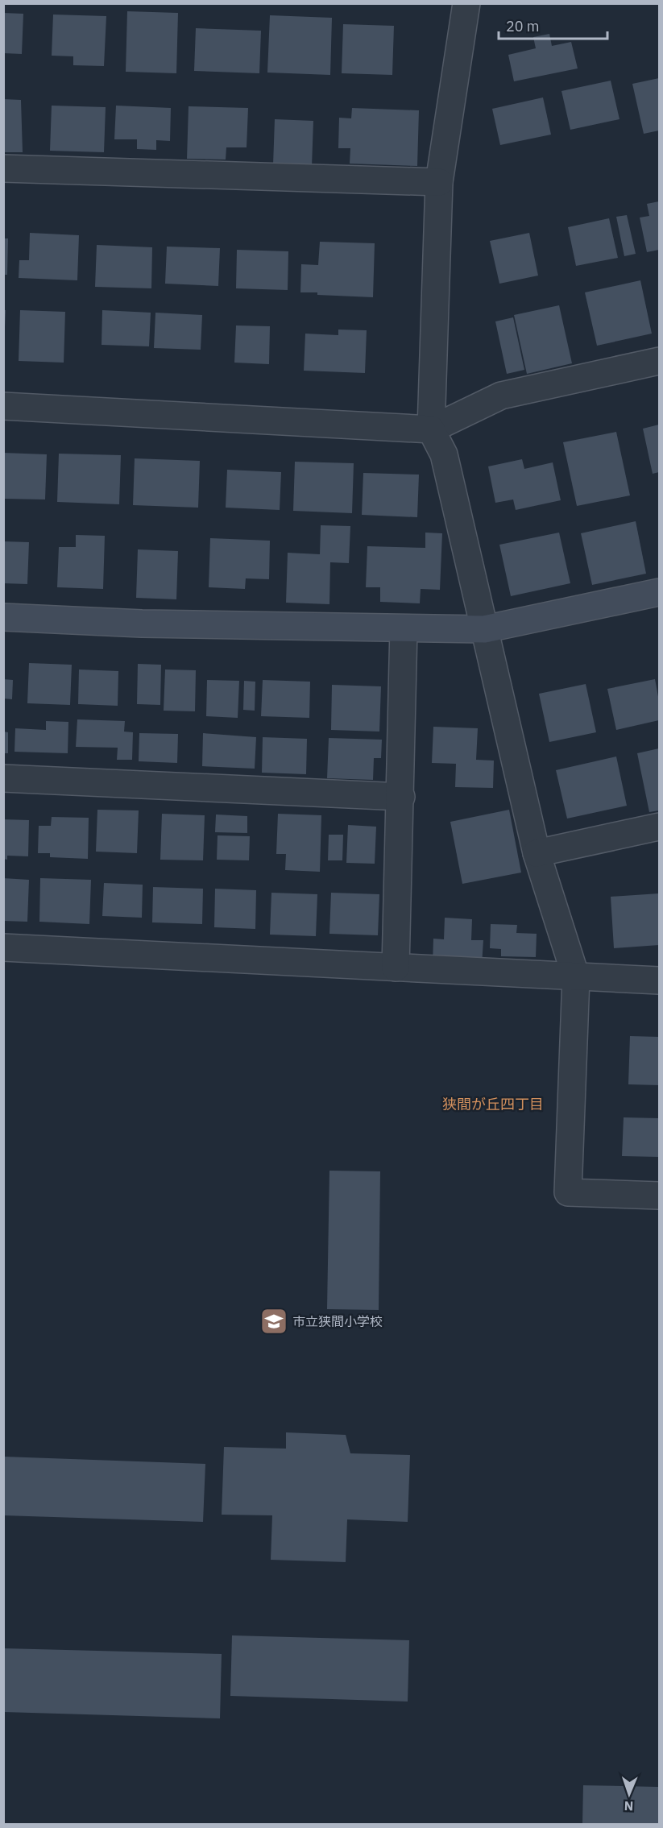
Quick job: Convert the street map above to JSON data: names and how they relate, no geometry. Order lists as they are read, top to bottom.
{
  "districts": ["狭間が丘四丁目"],
  "places": {
    "school or university": ["市立狭間小学校"]
  },
  "scale_bar": "20 m",
  "north": "bottom"
}
